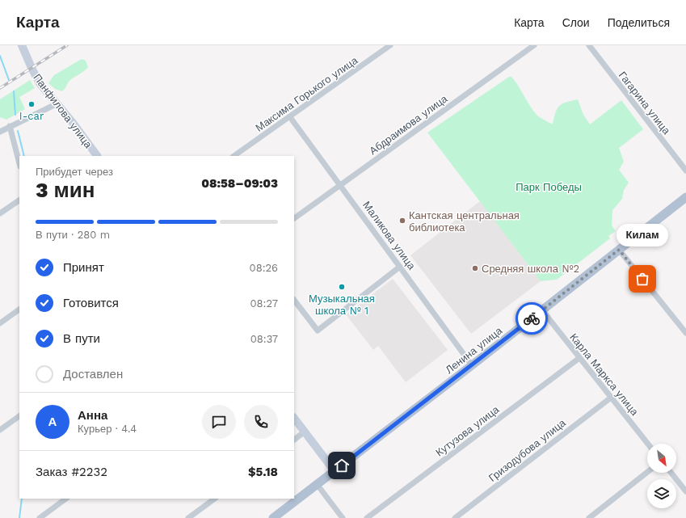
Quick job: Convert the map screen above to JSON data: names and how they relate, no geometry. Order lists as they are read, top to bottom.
{
  "streets": {
    "main road": ["Ленина улица"],
    "street": [
      "Максима Горького улица",
      "Гагарина улица",
      "Панфилова улица",
      "Абдраимова улица",
      "Маликова улица",
      "Карла Маркса улица",
      "Кутузова улица",
      "Гризодубова улица"
    ]
  },
  "crossings": [
    ["Максима Горького улица", "Маликова улица"],
    ["Абдраимова улица", "Маликова улица"],
    ["Маликова улица", "Ленина улица"],
    ["Ленина улица", "Карла Маркса улица"],
    ["Карла Маркса улица", "Кутузова улица"],
    ["Карла Маркса улица", "Гризодубова улица"]
  ],
  "parks": ["Парк Победы"],
  "places": [
    "I-car",
    "Кантская центральная библиотека",
    "Средняя школа №2",
    "Килам",
    "Музыкальная школа № 1"
  ],
  "north": "bottom right",
  "page": {
    "header": "Карта",
    "nav": ["Карта", "Слои", "Поделиться"],
    "heading": ["3 мин", "Прибудет через", "08:58–09:03"],
    "panel": [
      "Анна",
      "Курьер · 4.4",
      "Заказ #2232",
      "$5.18"
    ],
    "bar": "В пути · 280 m",
    "bubble": "Килам",
    "list": [
      ["Принят", "08:26"],
      ["Готовится", "08:27"],
      ["В пути", "08:37"],
      "Доставлен"
    ],
    "round": "А"
  }
}
